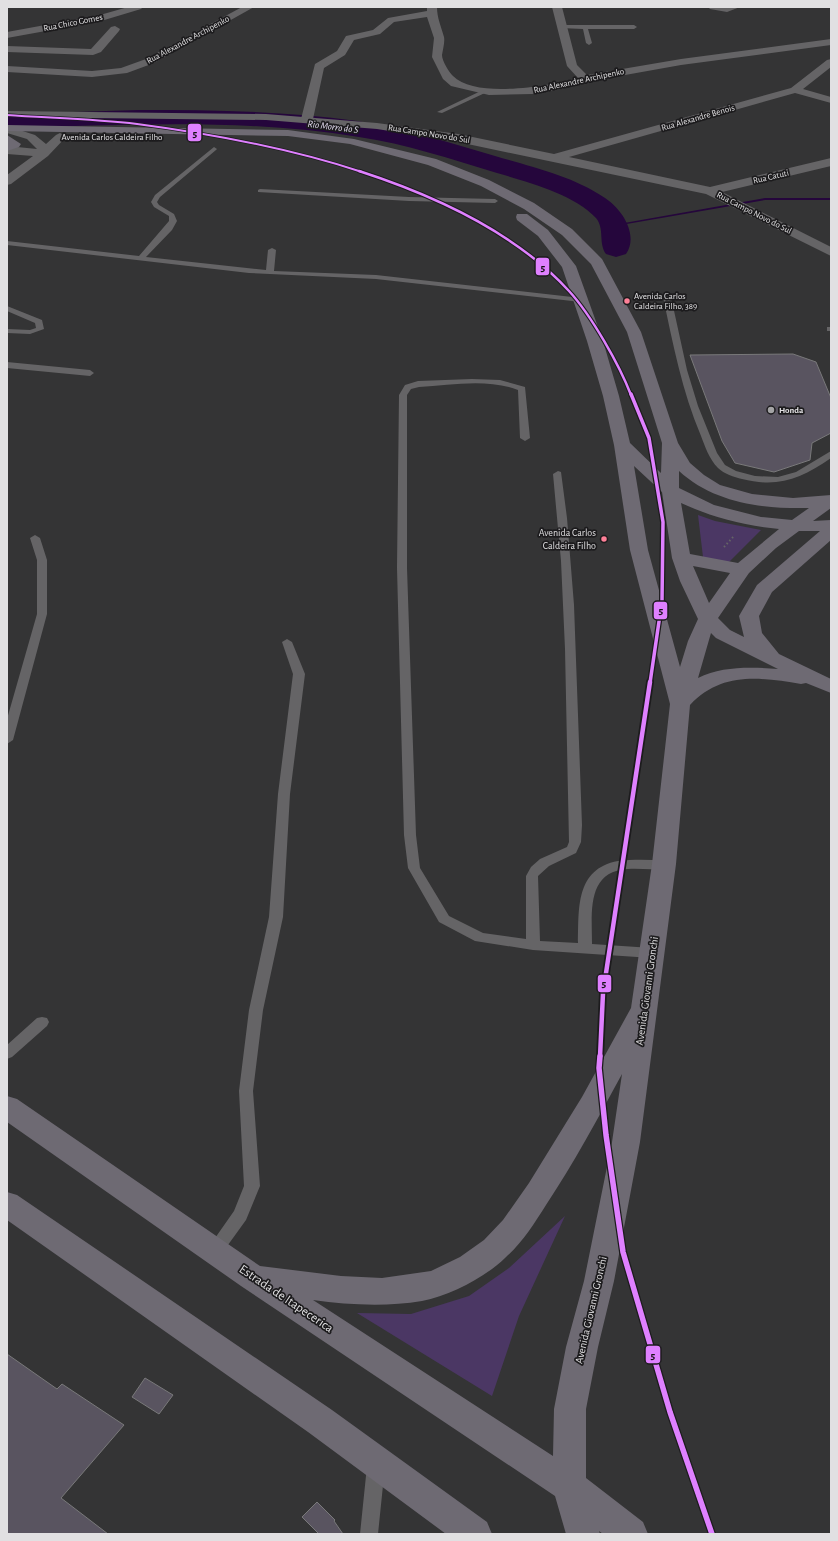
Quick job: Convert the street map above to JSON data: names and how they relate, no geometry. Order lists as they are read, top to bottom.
{
  "streets": {
    "main road": ["Avenida Carlos Caldeira Filho", "Avenida Giovanni Gronchi", "Estrada de Itapecerica"],
    "street": [
      "Rua Chico Gomes",
      "Rua Alexandre Archipenko",
      "Rua Alexandre Benois",
      "Rua Campo Novo do Sul",
      "Rua Catuti"
    ]
  },
  "crossings": [
    ["Rua Alexandre Benois", "Rua Campo Novo do Sul"],
    ["Rua Campo Novo do Sul", "Rua Catuti"],
    ["Avenida Carlos Caldeira Filho", "Avenida Giovanni Gronchi"],
    ["Avenida Giovanni Gronchi", "Estrada de Itapecerica"]
  ],
  "water": ["Rio Morro do S"],
  "places": ["Avenida Carlos Caldeira Filho, 389", "Honda", "Avenida Carlos Caldeira Filho"],
  "lines": ["transit line 5"]
}
